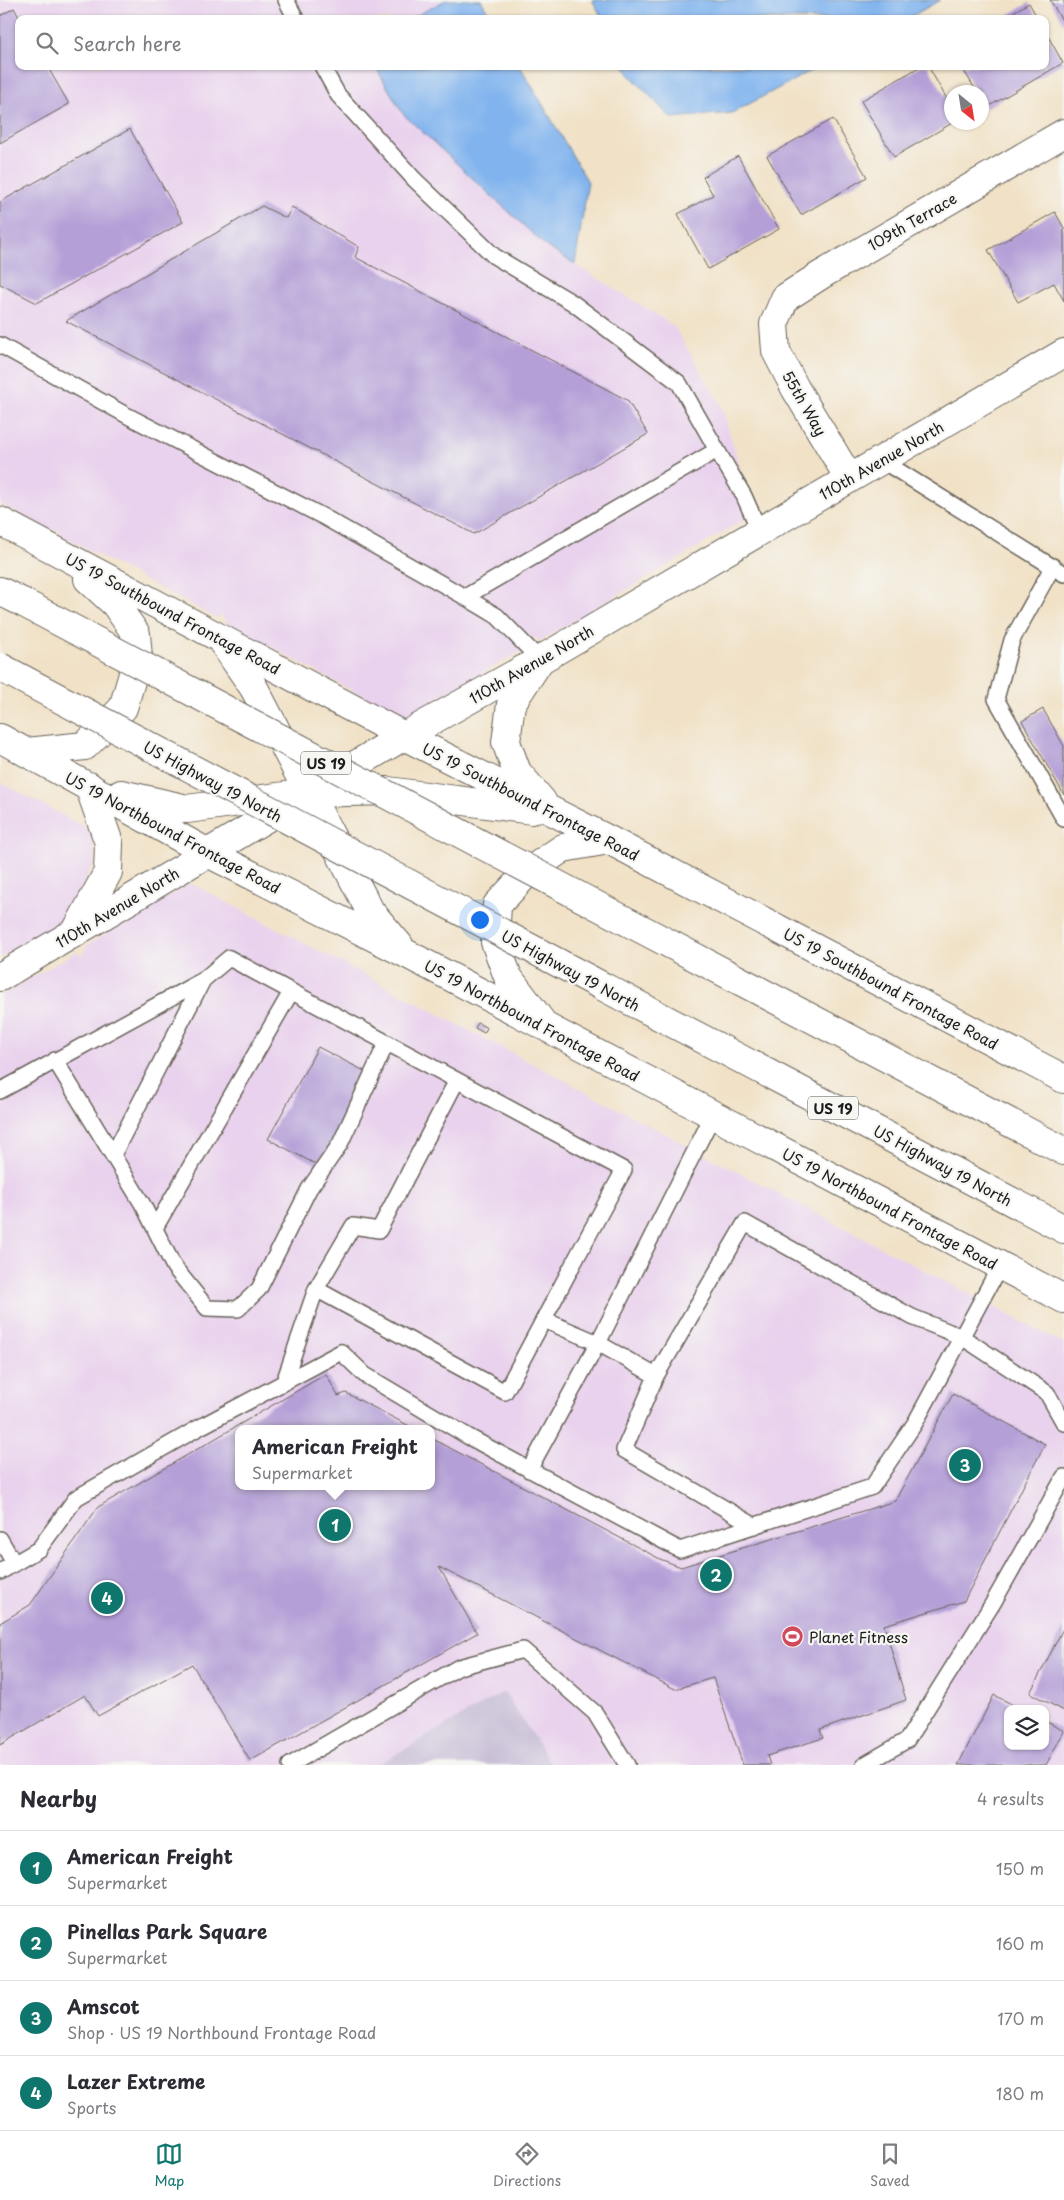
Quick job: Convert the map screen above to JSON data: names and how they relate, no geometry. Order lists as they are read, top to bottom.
{
  "streets": {
    "main road": [
      "109th Terrace",
      "55th Way",
      "110th Avenue North",
      "US 19 Southbound Frontage Road",
      "US 19",
      "US Highway 19 North",
      "US 19 Northbound Frontage Road"
    ]
  },
  "crossings": [
    ["109th Terrace", "55th Way"],
    ["55th Way", "110th Avenue North"],
    ["110th Avenue North", "US 19 Southbound Frontage Road"],
    ["110th Avenue North", "US 19 Northbound Frontage Road"]
  ],
  "places": {
    "sports": ["Planet Fitness"]
  },
  "north": "bottom right",
  "page": {
    "search": "Search here",
    "popup": ["American Freight", "Supermarket"],
    "pins": [
      "3",
      "1",
      "2",
      "4"
    ],
    "heading": ["Nearby", "4 results"],
    "list": [
      {
        "mark": "1",
        "name": "American Freight",
        "note": "Supermarket",
        "value": "150 m"
      },
      {
        "mark": "2",
        "name": "Pinellas Park Square",
        "note": "Supermarket",
        "value": "160 m"
      },
      {
        "mark": "3",
        "name": "Amscot",
        "note": "Shop · US 19 Northbound Frontage Road",
        "value": "170 m"
      },
      {
        "mark": "4",
        "name": "Lazer Extreme",
        "note": "Sports",
        "value": "180 m"
      }
    ],
    "nav": ["Map", "Directions", "Saved"]
  }
}
